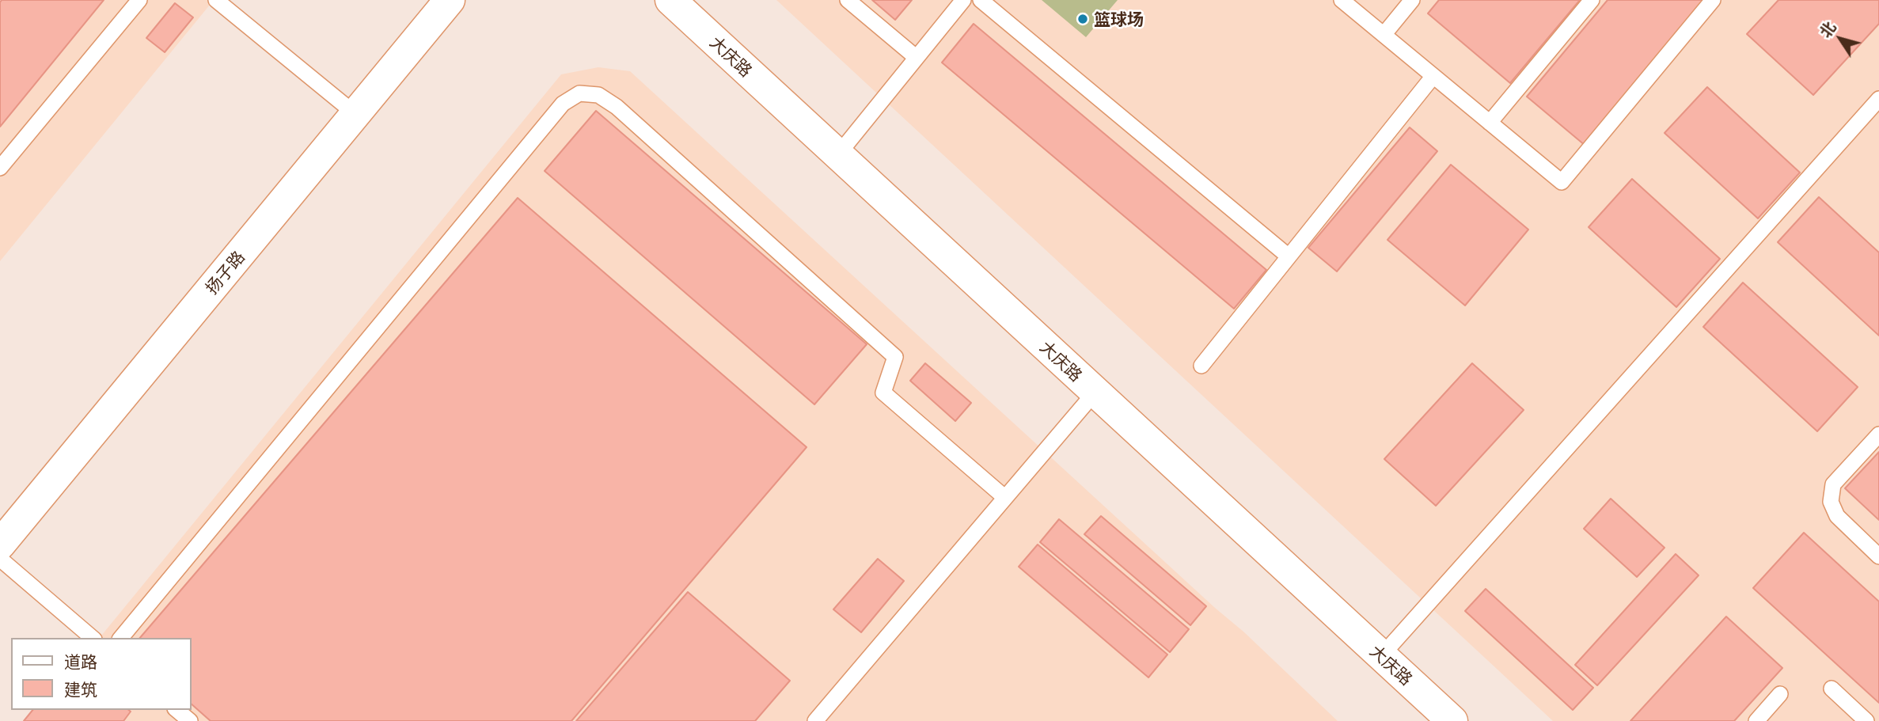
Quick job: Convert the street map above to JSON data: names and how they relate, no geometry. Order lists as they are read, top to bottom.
{
  "streets": {
    "street": ["大庆路", "扬子路"]
  },
  "places": ["篮球场"],
  "legend": ["道路", "建筑"],
  "north": "top left"
}
